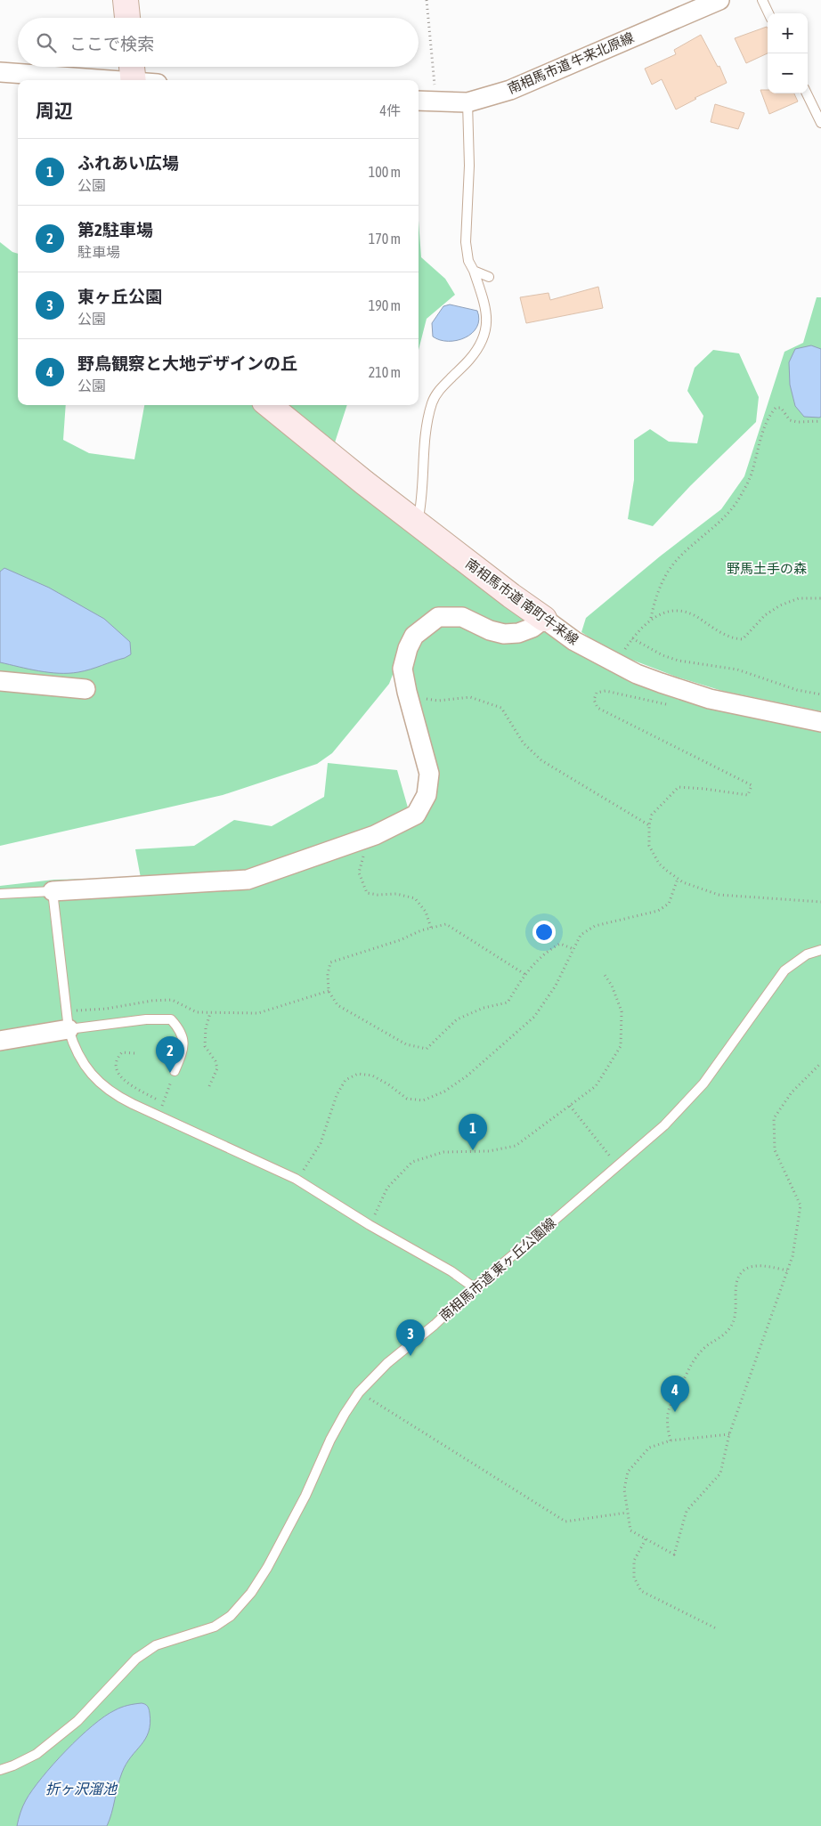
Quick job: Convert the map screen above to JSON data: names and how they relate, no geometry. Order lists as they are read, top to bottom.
{
  "streets": {
    "street": ["南相馬市道 牛来北原線", "南相馬市道 南町牛来線"],
    "lane": ["南相馬市道 東ヶ丘公園線"]
  },
  "water": ["折ヶ沢溜池"],
  "parks": ["野馬土手の森"],
  "page": {
    "map_buttons": ["+", "−"],
    "search": "ここで検索",
    "heading": ["周辺", "4件"],
    "list": [
      {
        "mark": "1",
        "name": "ふれあい広場",
        "note": "公園",
        "value": "100 m"
      },
      {
        "mark": "2",
        "name": "第2駐車場",
        "note": "駐車場",
        "value": "170 m"
      },
      {
        "mark": "3",
        "name": "東ヶ丘公園",
        "note": "公園",
        "value": "190 m"
      },
      {
        "mark": "4",
        "name": "野鳥観察と大地デザインの丘",
        "note": "公園",
        "value": "210 m"
      }
    ],
    "pins": [
      "2",
      "1",
      "3",
      "4"
    ]
  }
}
